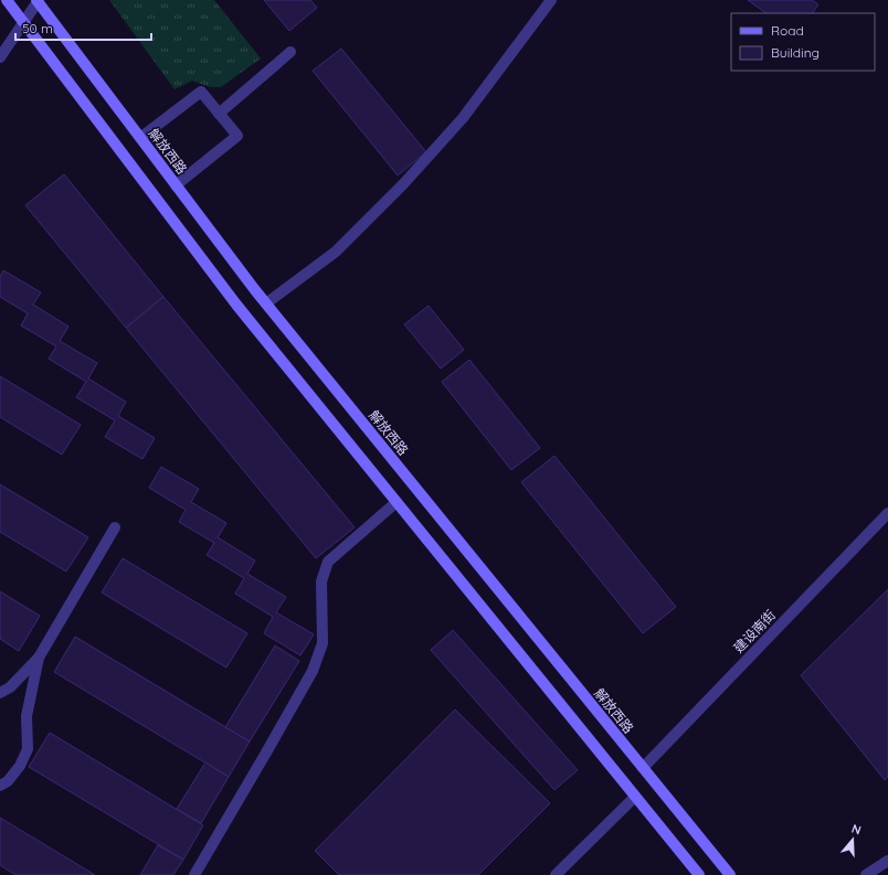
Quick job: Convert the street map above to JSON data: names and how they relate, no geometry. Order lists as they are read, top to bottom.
{
  "streets": {
    "main road": ["解放西路"],
    "street": ["建设南街"]
  },
  "crossings": [
    ["解放西路", "建设南街"]
  ],
  "legend": ["Road", "Building"],
  "scale_bar": "50 m",
  "north": "top"
}
